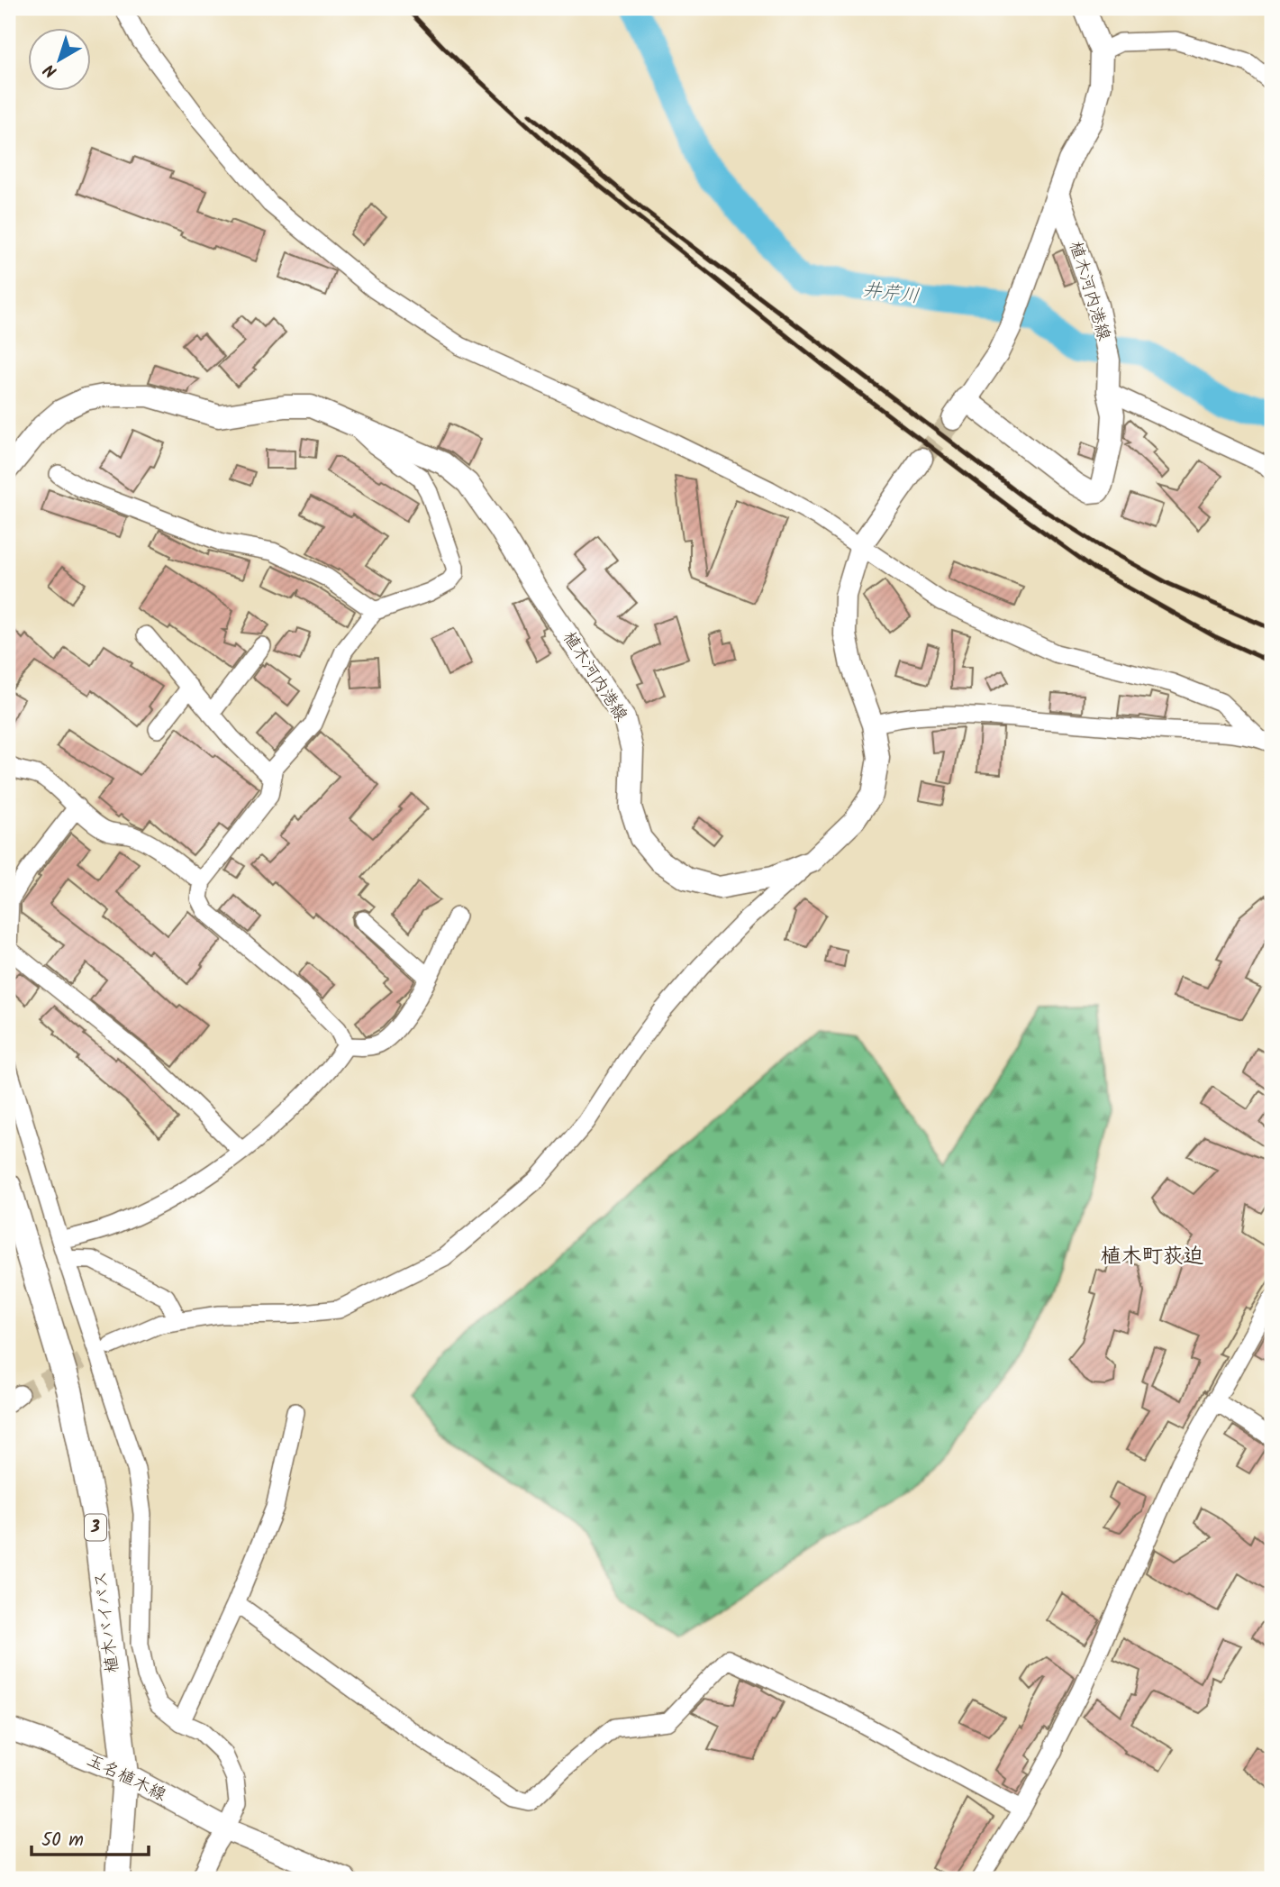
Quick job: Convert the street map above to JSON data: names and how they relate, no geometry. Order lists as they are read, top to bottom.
{
  "streets": {
    "highway": ["3", "植木バイパス"],
    "main road": ["植木河内港線", "玉名植木線"]
  },
  "crossings": [
    ["植木バイパス", "玉名植木線"]
  ],
  "districts": ["植木町荻迫"],
  "water": ["井芹川"],
  "scale_bar": "50 m",
  "north": "bottom left"
}
